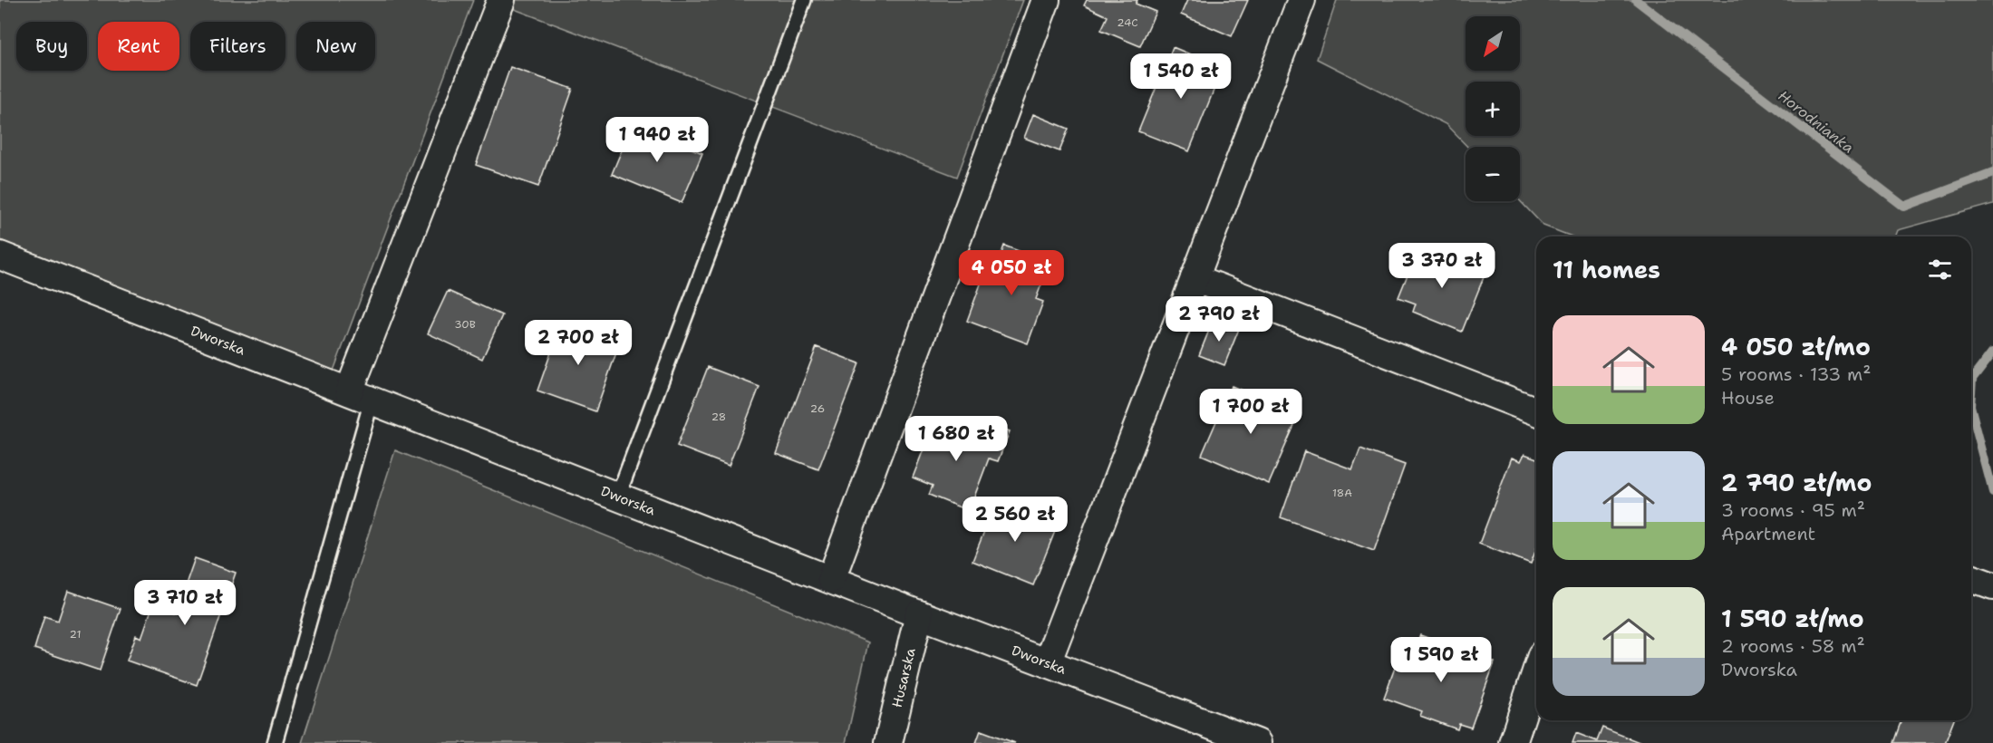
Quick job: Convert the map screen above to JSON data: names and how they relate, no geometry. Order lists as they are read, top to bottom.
{
  "streets": {
    "street": ["Dworska", "Husarska"]
  },
  "crossings": [
    ["Dworska", "Husarska"]
  ],
  "water": ["Horodnianka"],
  "house_numbers": [
    "24C",
    "30B",
    "26",
    "28",
    "18A",
    "21"
  ],
  "north": "bottom left",
  "page": {
    "map_buttons": ["+", "−"],
    "chip": [
      "Buy",
      "Rent",
      "Filters",
      "New"
    ],
    "price": [
      "1 540 zł",
      "1 940 zł",
      "3 370 zł",
      "4 050 zł",
      "2 790 zł",
      "2 700 zł",
      "1 700 zł",
      "1 680 zł",
      "2 560 zł",
      "3 710 zł",
      "1 590 zł"
    ],
    "heading": "11 homes",
    "list": [
      {
        "name": "4 050 zł/mo",
        "note": "5 rooms · 133 m² · House"
      },
      {
        "name": "2 790 zł/mo",
        "note": "3 rooms · 95 m² · Apartment"
      },
      {
        "name": "1 590 zł/mo",
        "note": "2 rooms · 58 m² · Dworska"
      }
    ]
  }
}
